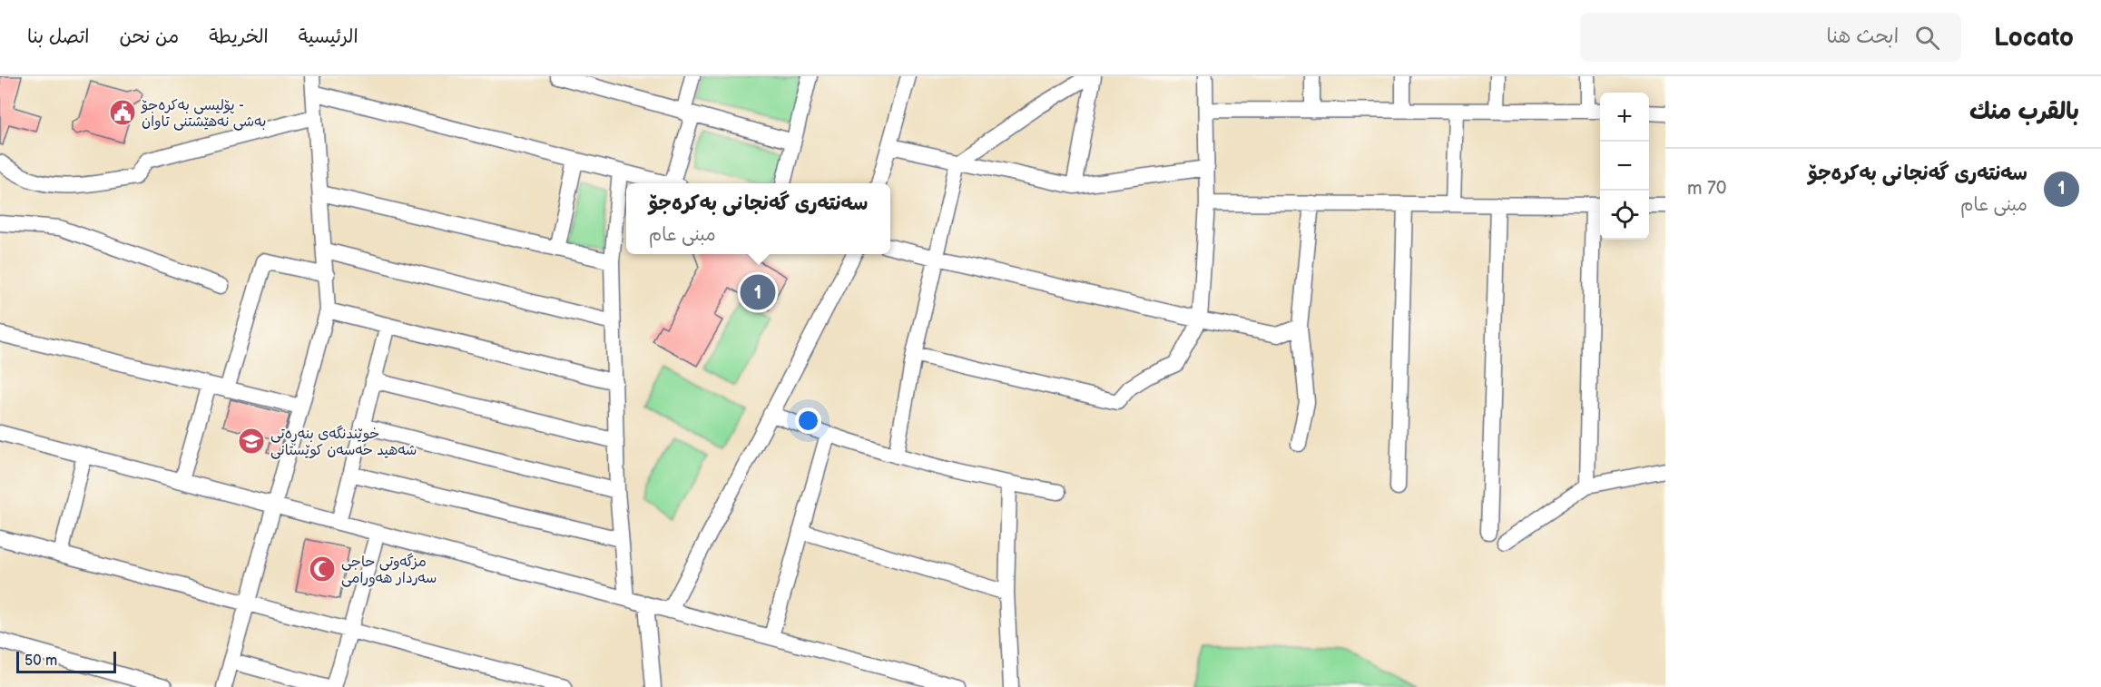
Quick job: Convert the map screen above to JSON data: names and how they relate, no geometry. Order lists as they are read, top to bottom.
{
  "places": {
    "public building": ["پۆلیسی بەکرەجۆ - بەشی نەهێشتنی تاوان"],
    "school or university": ["خوێندنگەی بنەڕەتی شەهید حەسەن کوێستانی"],
    "mosque": ["مزگەوتی حاجی سەردار هەورامی"]
  },
  "scale_bar": "50 m",
  "page": {
    "header": "Locato",
    "search": "ابحث هنا",
    "nav": [
      "الرئيسية",
      "الخريطة",
      "من نحن",
      "اتصل بنا"
    ],
    "heading": "بالقرب منك",
    "map_buttons": ["+", "−"],
    "list": [
      {
        "mark": "1",
        "name": "سەنتەری گەنجانی بەکرەجۆ",
        "note": "مبنى عام",
        "value": "70 m"
      }
    ],
    "popup": ["سەنتەری گەنجانی بەکرەجۆ", "مبنى عام"],
    "pins": "1",
    "scale": "50 m"
  }
}
